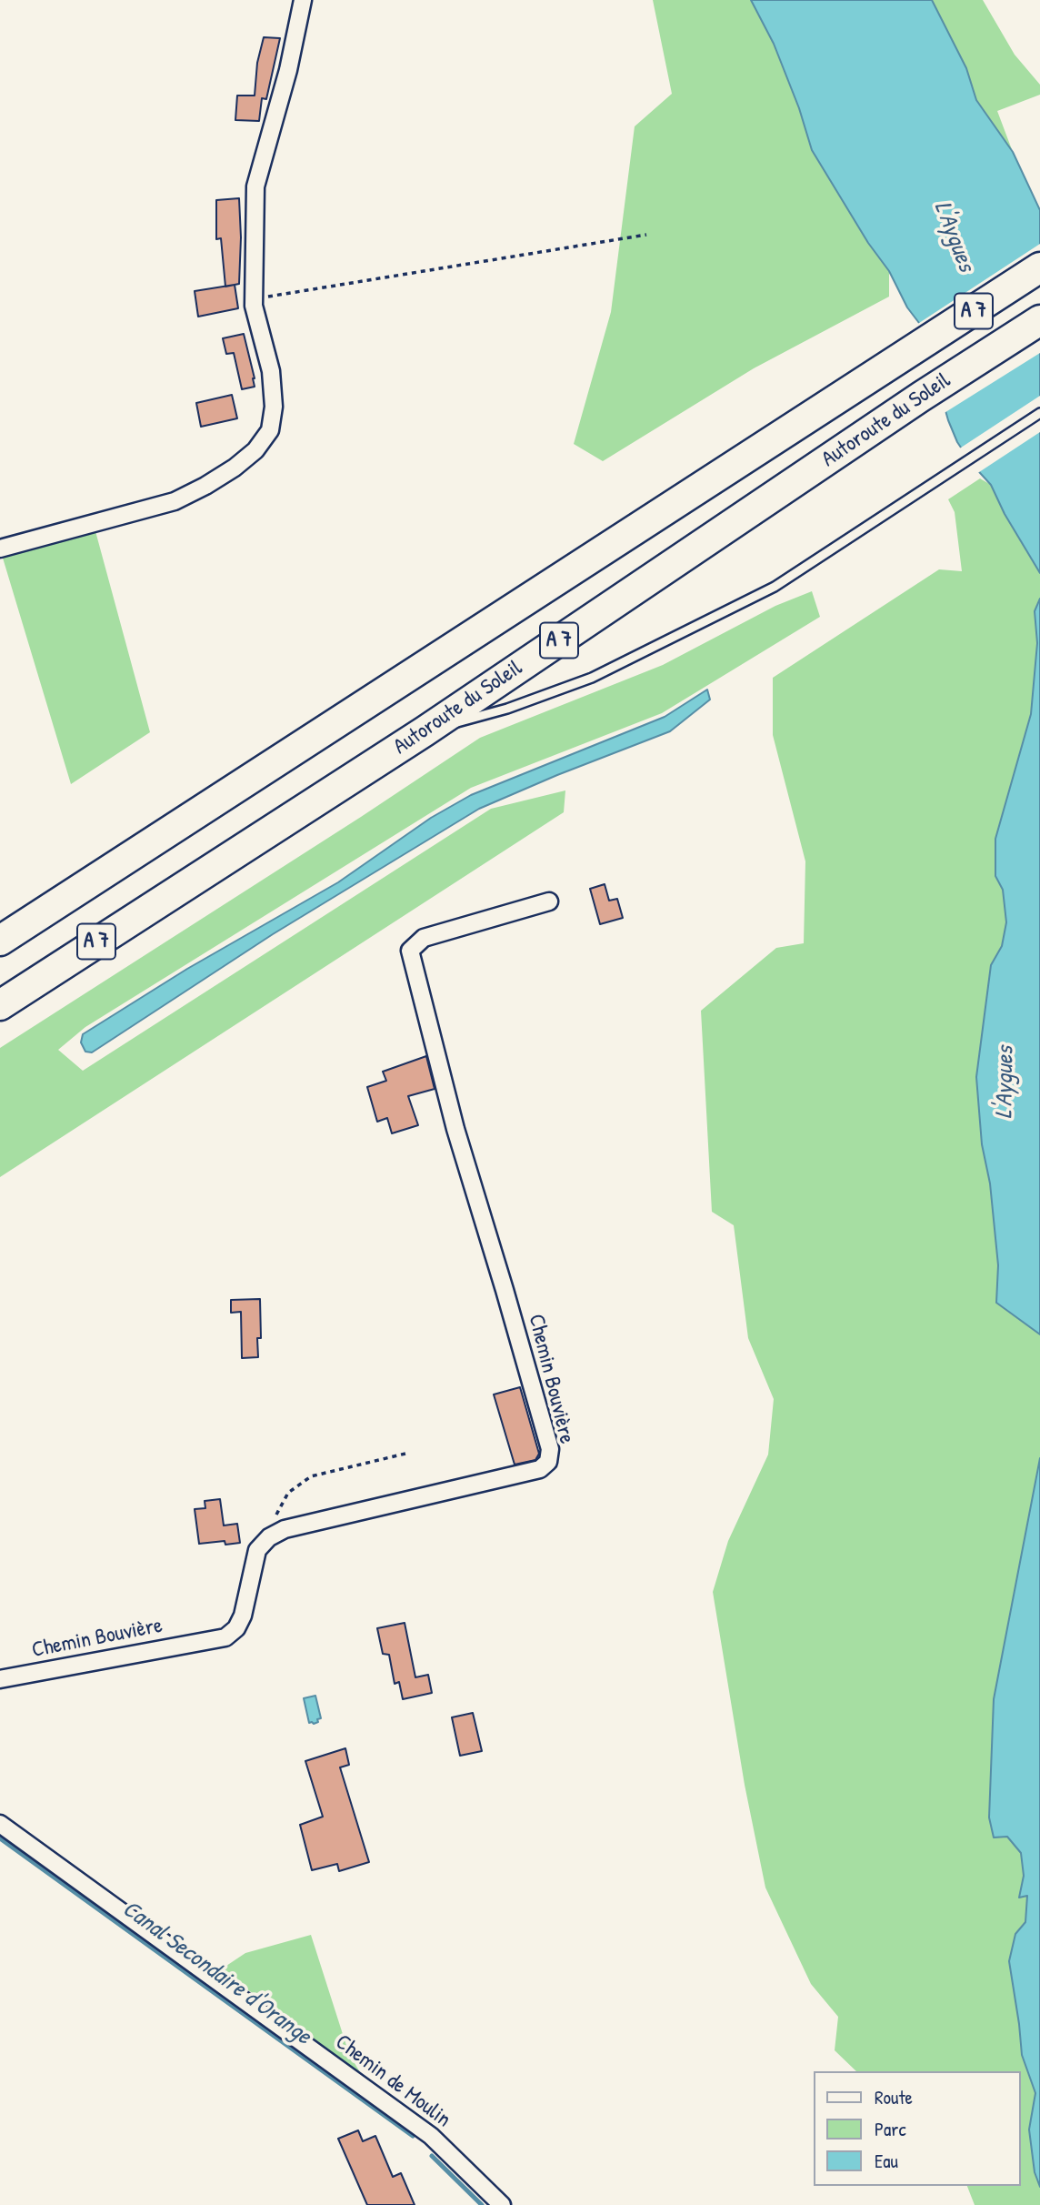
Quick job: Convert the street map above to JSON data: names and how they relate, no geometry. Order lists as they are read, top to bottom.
{
  "streets": {
    "highway": ["A 7", "Autoroute du Soleil"],
    "street": ["Chemin Bouvière", "Chemin de Moulin"]
  },
  "water": ["L'Aygues", "Canal Secondaire d'Orange"],
  "legend": ["Route", "Parc", "Eau"]
}
